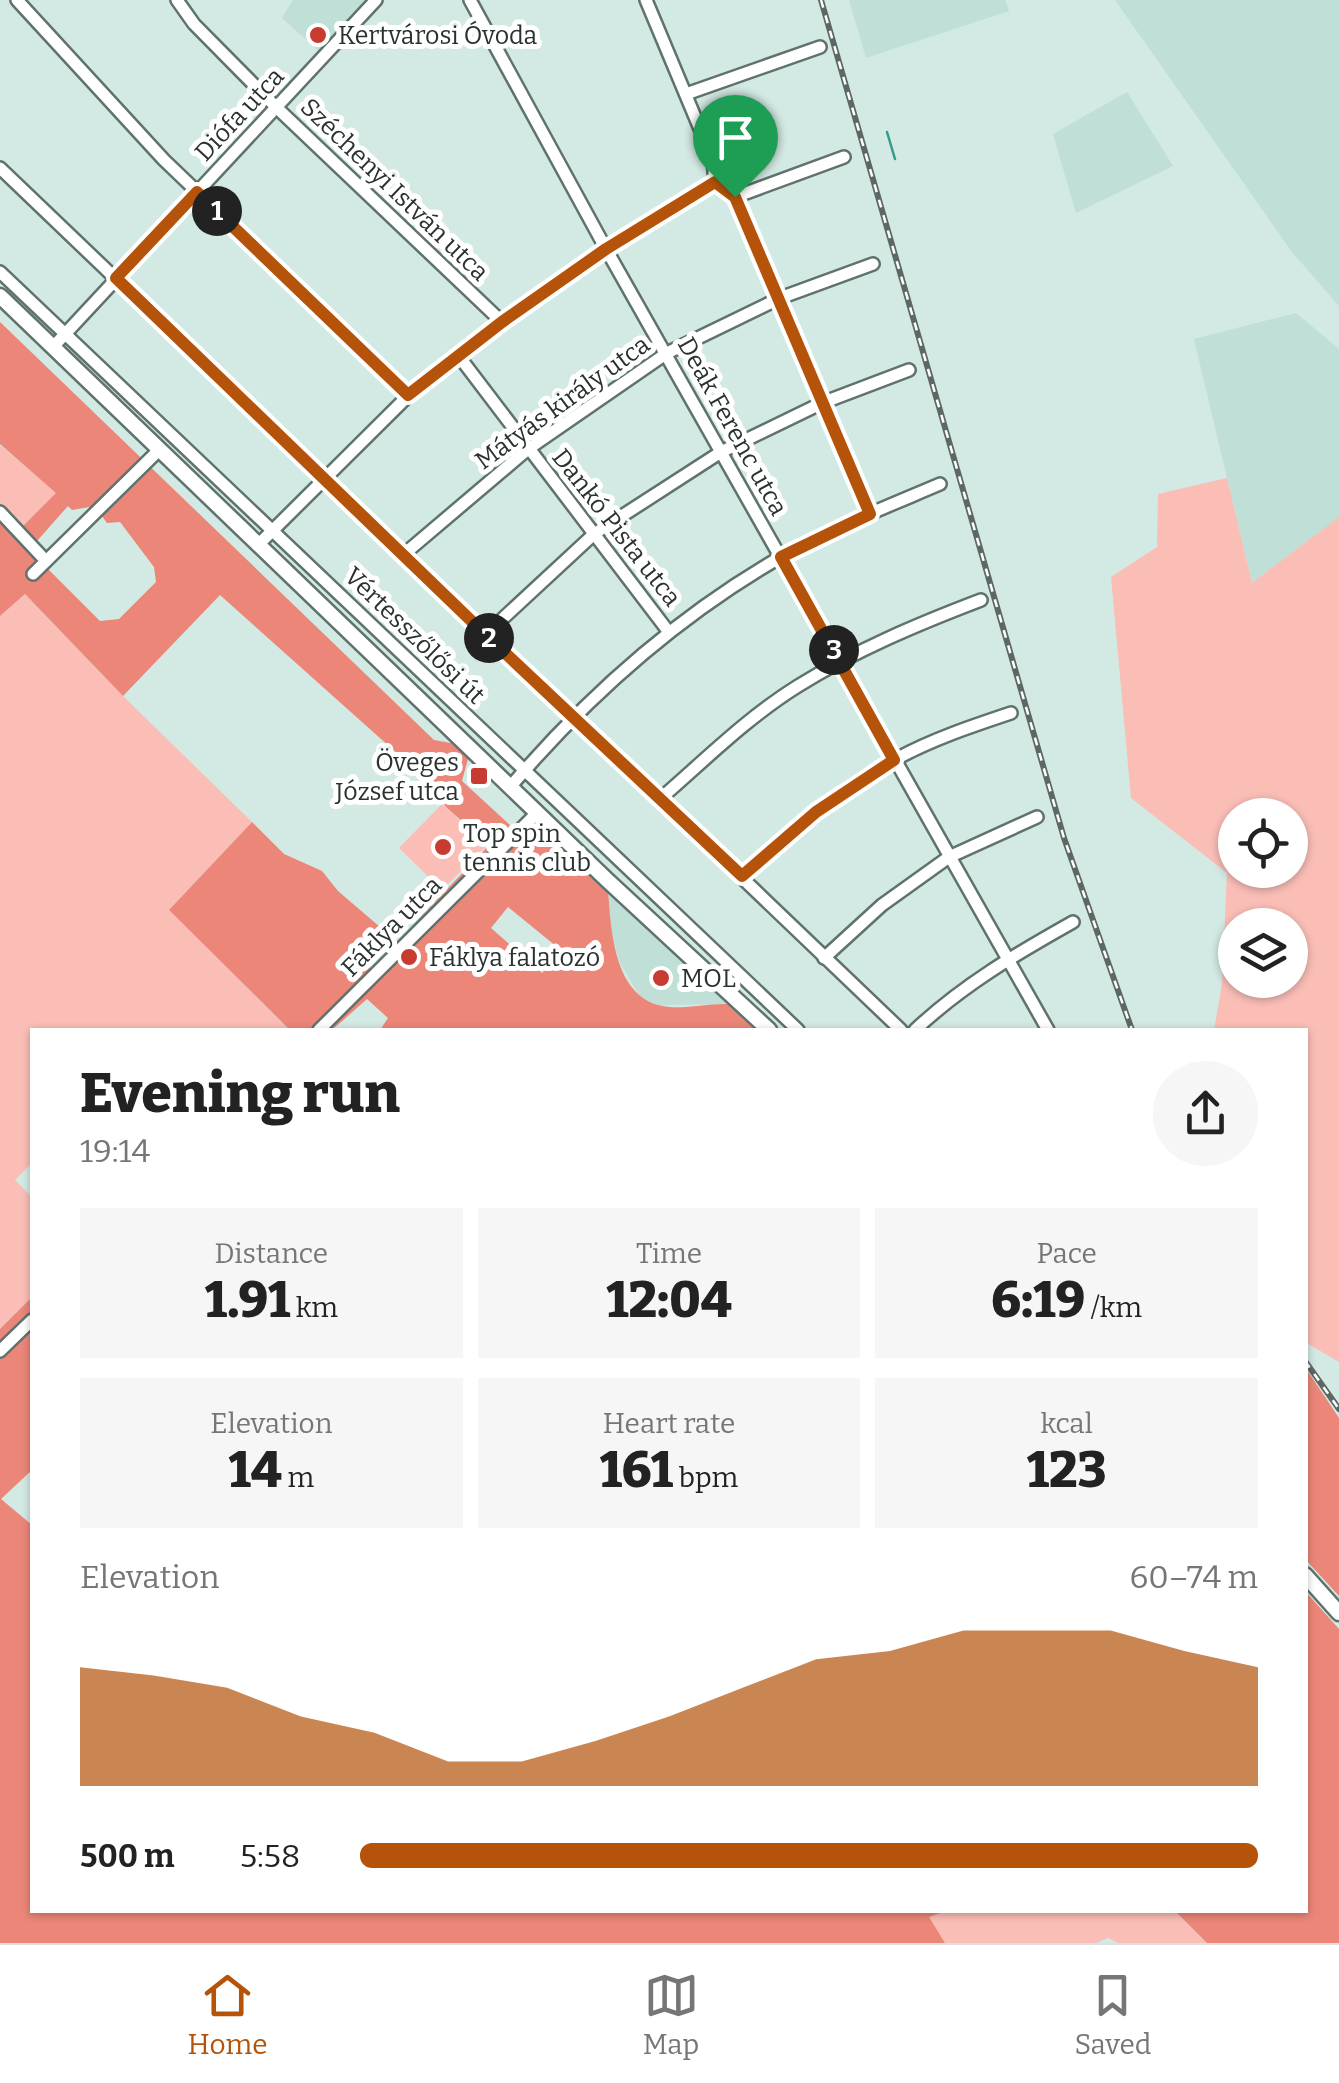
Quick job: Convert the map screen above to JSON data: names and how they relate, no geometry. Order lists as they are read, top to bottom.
{
  "streets": {
    "main road": ["Vértesszőlősi út"],
    "street": [
      "Diófa utca",
      "Széchenyi István utca",
      "Mátyás király utca",
      "Deák Ferenc utca",
      "Dankó Pista utca",
      "Fáklya utca"
    ]
  },
  "crossings": [
    ["Diófa utca", "Széchenyi István utca"],
    ["Diófa utca", "Vértesszőlősi út"],
    ["Mátyás király utca", "Deák Ferenc utca"],
    ["Mátyás király utca", "Dankó Pista utca"],
    ["Vértesszőlősi út", "Fáklya utca"]
  ],
  "places": {
    "other": [
      "Kertvárosi Óvoda",
      "Top spin tennis club",
      "Fáklya falatozó",
      "MOL"
    ],
    "transit": ["Öveges József utca"]
  },
  "page": {
    "pins": ["1", "2", "3"],
    "heading": ["Evening run", "19:14"],
    "stats": [
      ["Distance", "1.91 km"],
      ["Time", "12:04"],
      ["Pace", "6:19 /km"],
      ["Elevation", "14 m"],
      ["Heart rate", "161 bpm"],
      ["kcal", "123"]
    ],
    "chart": ["Elevation", "60–74 m"],
    "list": [
      {
        "name": "500 m",
        "note": "5:58"
      }
    ],
    "tabs": ["Home", "Map", "Saved"]
  }
}
